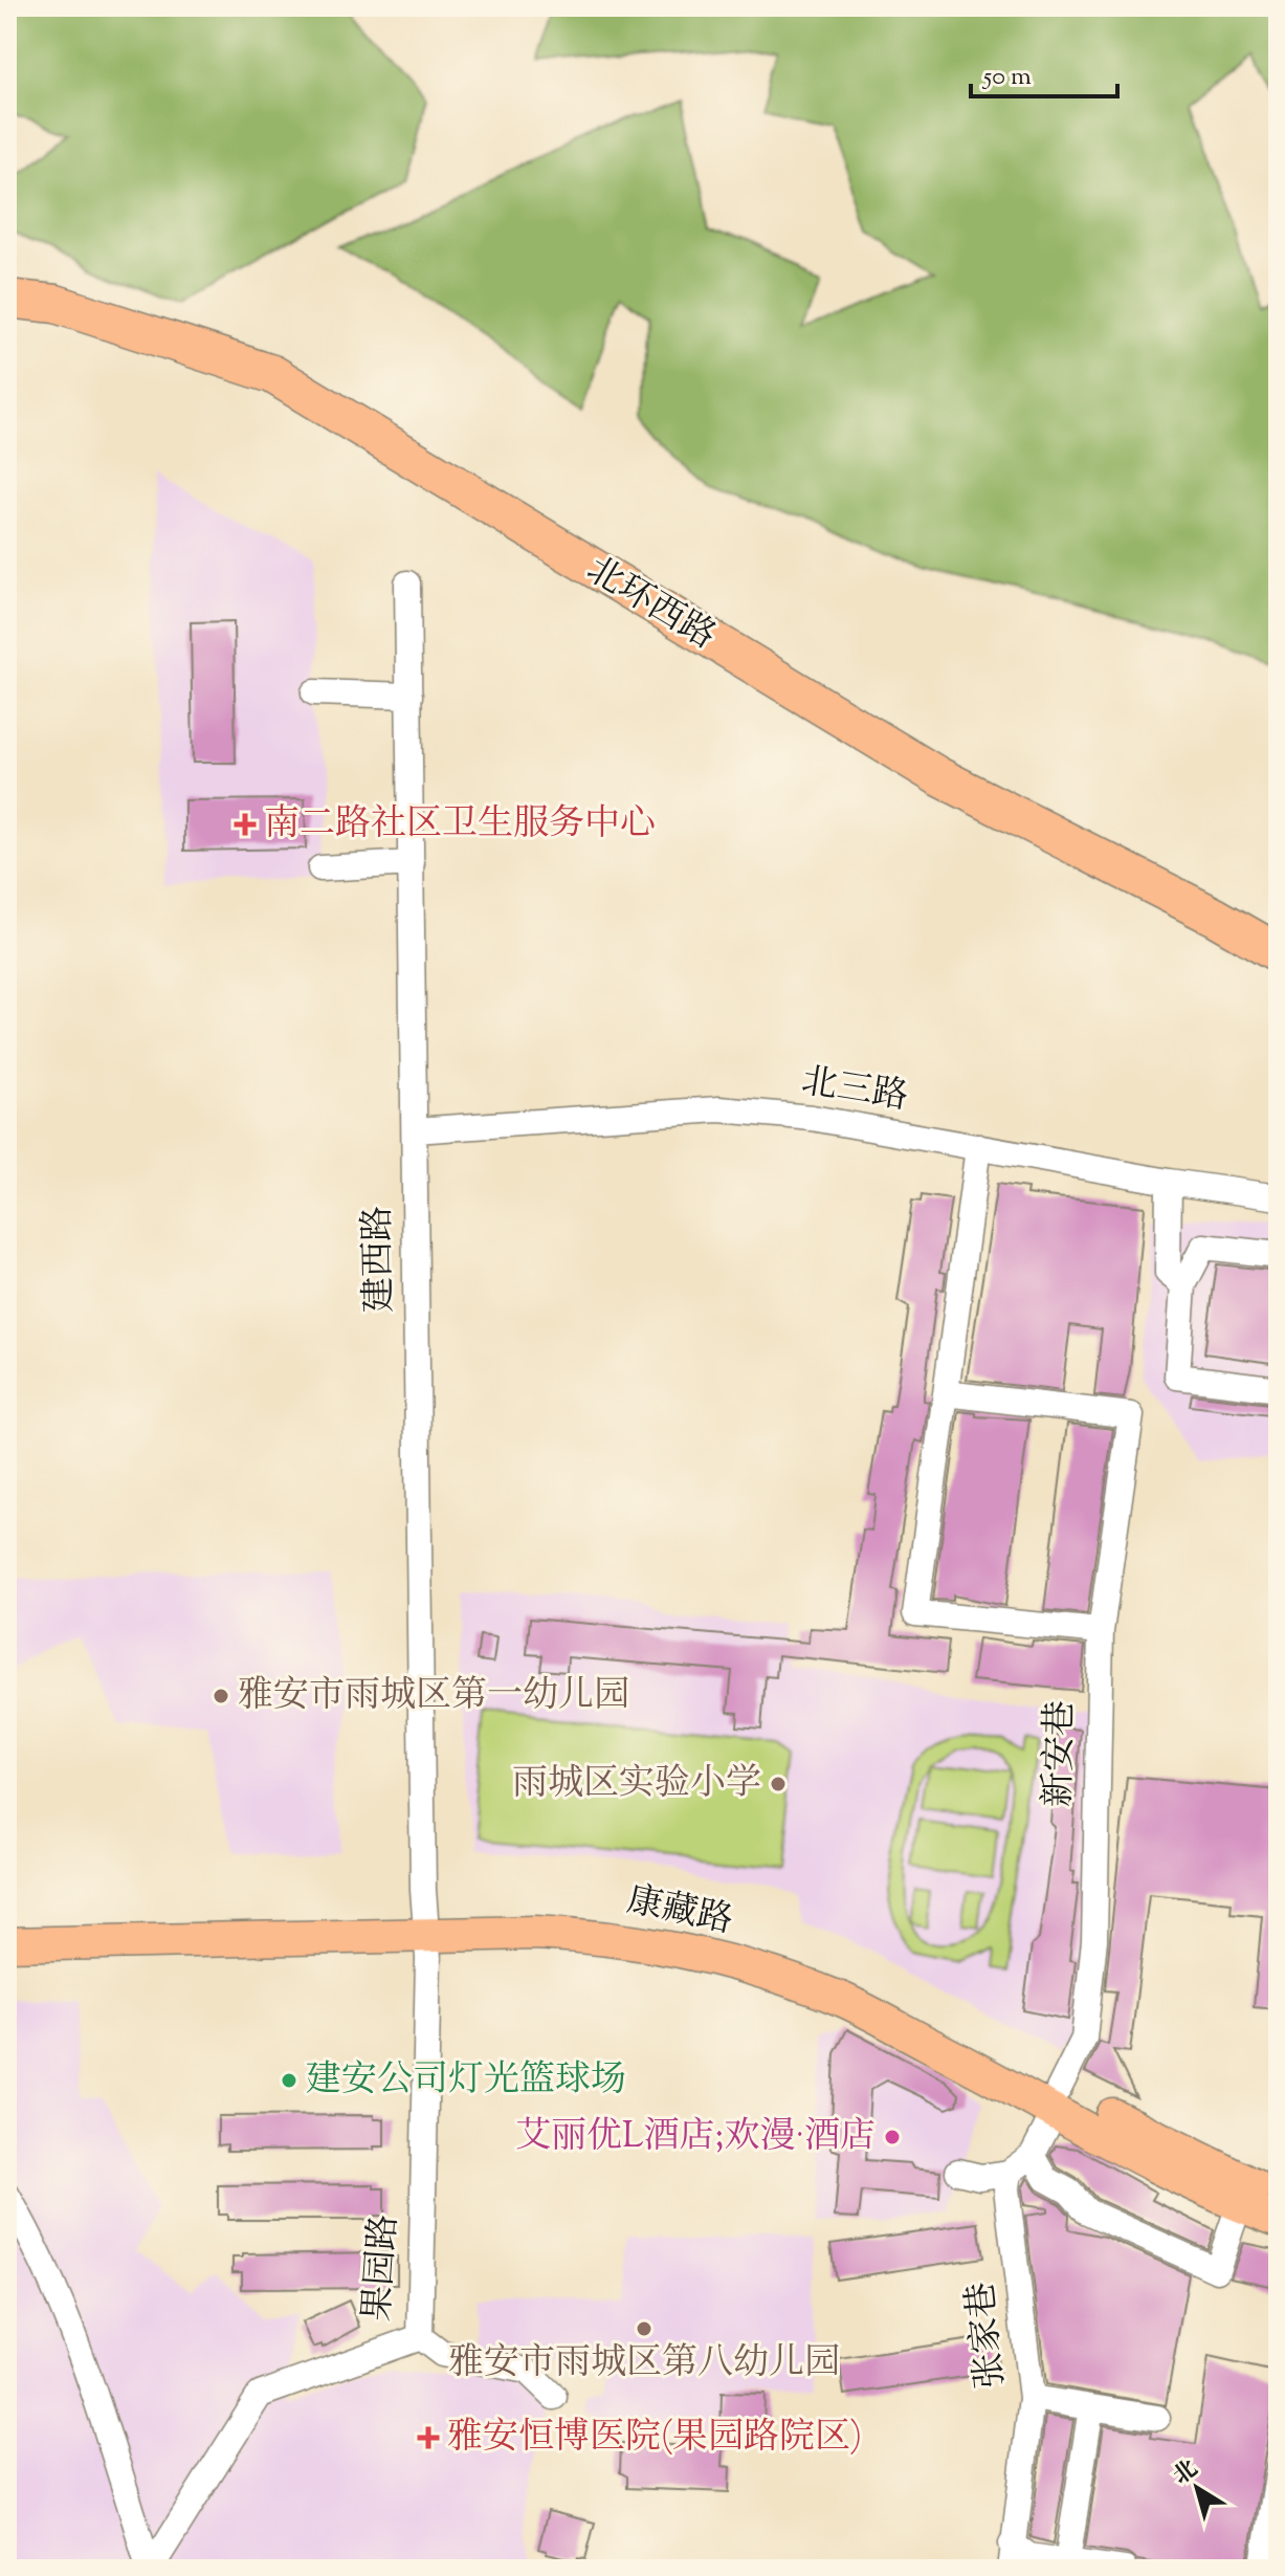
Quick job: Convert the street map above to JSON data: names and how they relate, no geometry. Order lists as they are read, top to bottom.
{
  "streets": {
    "highway": ["北环西路"],
    "main road": ["康藏路"],
    "street": [
      "北三路",
      "建西路",
      "新安巷",
      "果园路",
      "张家巷"
    ]
  },
  "crossings": [
    ["北三路", "建西路"],
    ["建西路", "康藏路"],
    ["建西路", "果园路"],
    ["新安巷", "康藏路"],
    ["康藏路", "果园路"]
  ],
  "places": {
    "health": ["南二路社区卫生服务中心", "雅安恒博医院(果园路院区)"],
    "other": [
      "雅安市雨城区第一幼儿园",
      "雨城区实验小学",
      "建安公司灯光篮球场",
      "艾丽优L酒店;欢漫·酒店",
      "雅安市雨城区第八幼儿园"
    ]
  },
  "scale_bar": "50 m",
  "north": "top left"
}
